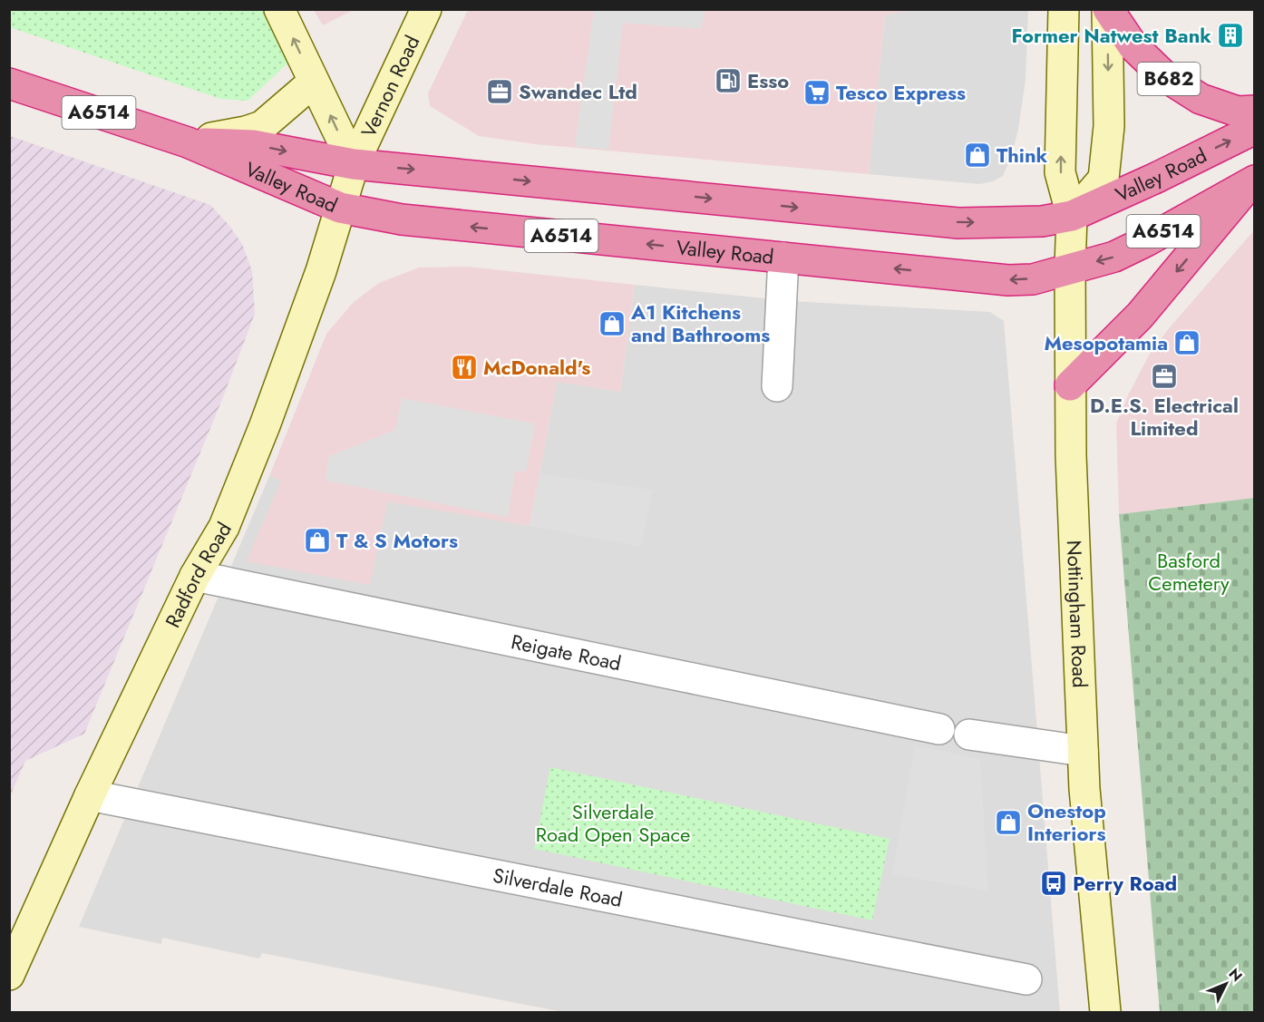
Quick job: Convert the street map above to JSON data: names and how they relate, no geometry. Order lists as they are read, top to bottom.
{
  "streets": {
    "highway": ["B682", "A6514", "Valley Road"],
    "street": [
      "Vernon Road",
      "Radford Road",
      "Nottingham Road",
      "Reigate Road",
      "Silverdale Road"
    ]
  },
  "crossings": [
    ["B682", "Valley Road"],
    ["B682", "Nottingham Road"],
    ["Vernon Road", "Valley Road"],
    ["Vernon Road", "Radford Road"],
    ["Valley Road", "Radford Road"],
    ["Valley Road", "Nottingham Road"],
    ["Radford Road", "Reigate Road"],
    ["Radford Road", "Silverdale Road"]
  ],
  "parks": ["Basford Cemetery", "Silverdale Road Open Space"],
  "places": {
    "building": ["Former Natwest Bank"],
    "fuel station": ["Esso"],
    "office": ["Swandec Ltd", "D.E.S. Electrical Limited"],
    "supermarket": ["Tesco Express"],
    "shop": [
      "Think",
      "A1 Kitchens and Bathrooms",
      "Mesopotamia",
      "T & S Motors",
      "Onestop Interiors"
    ],
    "restaurant": ["McDonald's"],
    "bus stop": ["Perry Road"]
  },
  "north": "top right"
}
